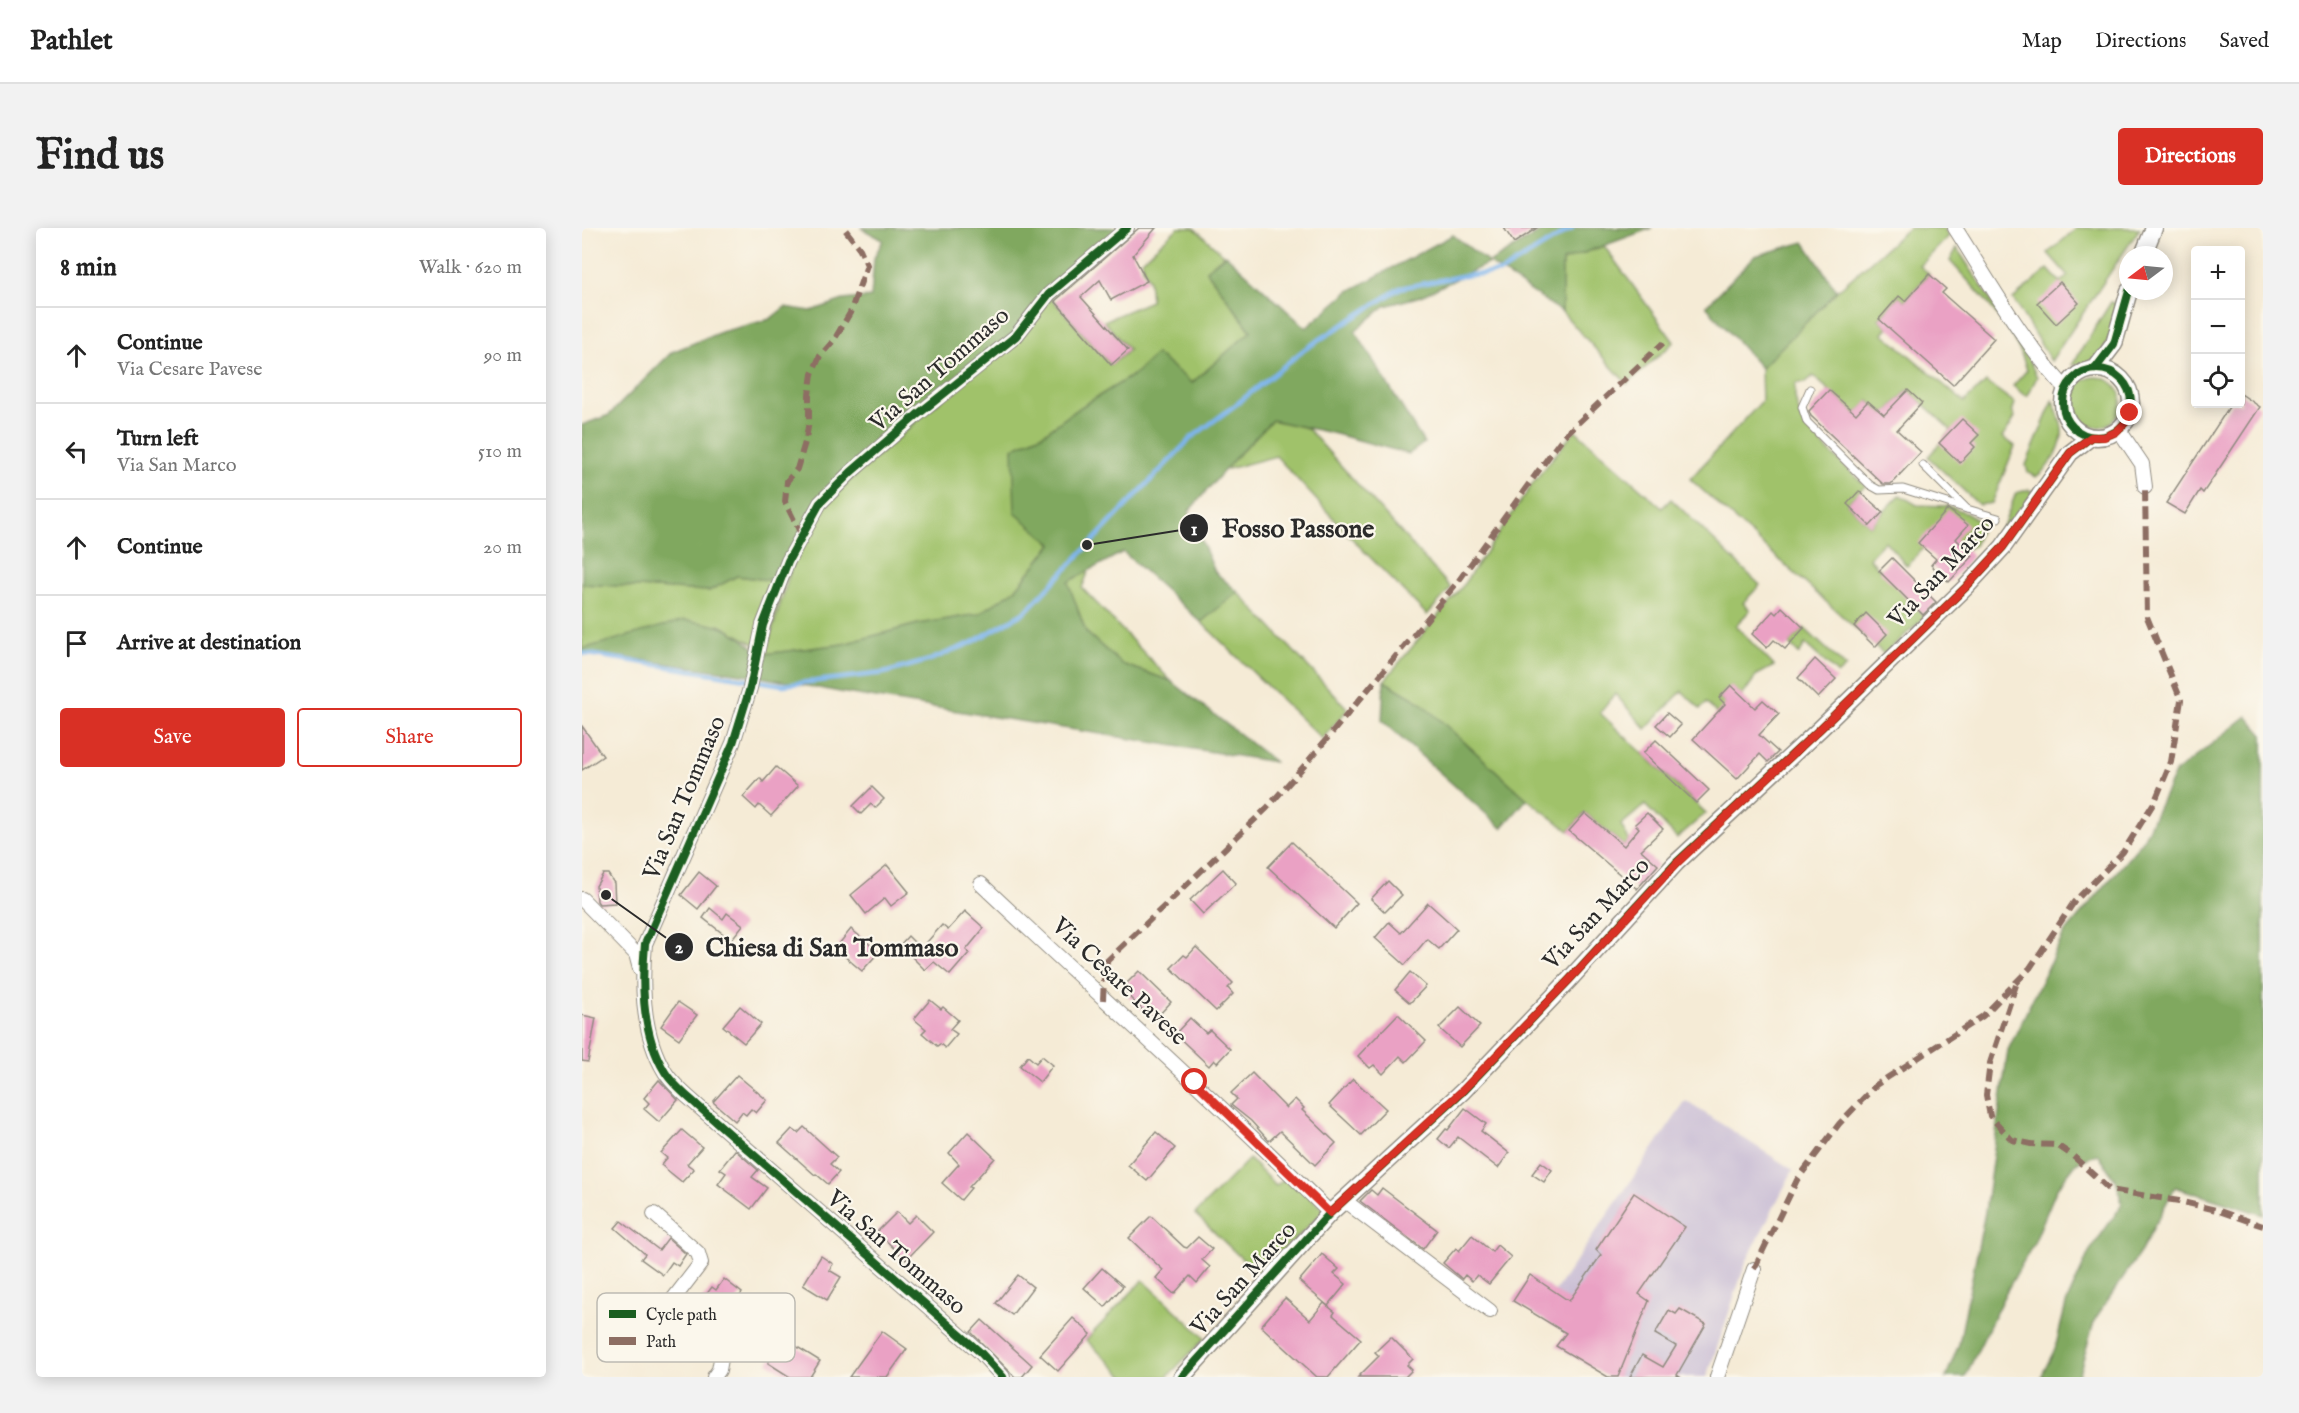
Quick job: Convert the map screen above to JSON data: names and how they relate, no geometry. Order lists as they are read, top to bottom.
{
  "streets": {
    "street": ["Via San Tommaso", "Via San Marco", "Via Cesare Pavese"]
  },
  "crossings": [
    ["Via San Marco", "Via Cesare Pavese"]
  ],
  "places": ["Fosso Passone", "Chiesa di San Tommaso"],
  "legend": ["Cycle path", "Path"],
  "north": "left",
  "page": {
    "header": "Pathlet",
    "nav": ["Map", "Directions", "Saved"],
    "buttons": [
      "Directions",
      ["Save", "Share"]
    ],
    "title": "Find us",
    "heading": ["8 min", "Walk · 620 m"],
    "map_buttons": ["+", "−"],
    "list": [
      ["Continue", "Via Cesare Pavese", "90 m"],
      ["Turn left", "Via San Marco", "510 m"],
      ["Continue", "20 m"],
      "Arrive at destination"
    ]
  }
}
